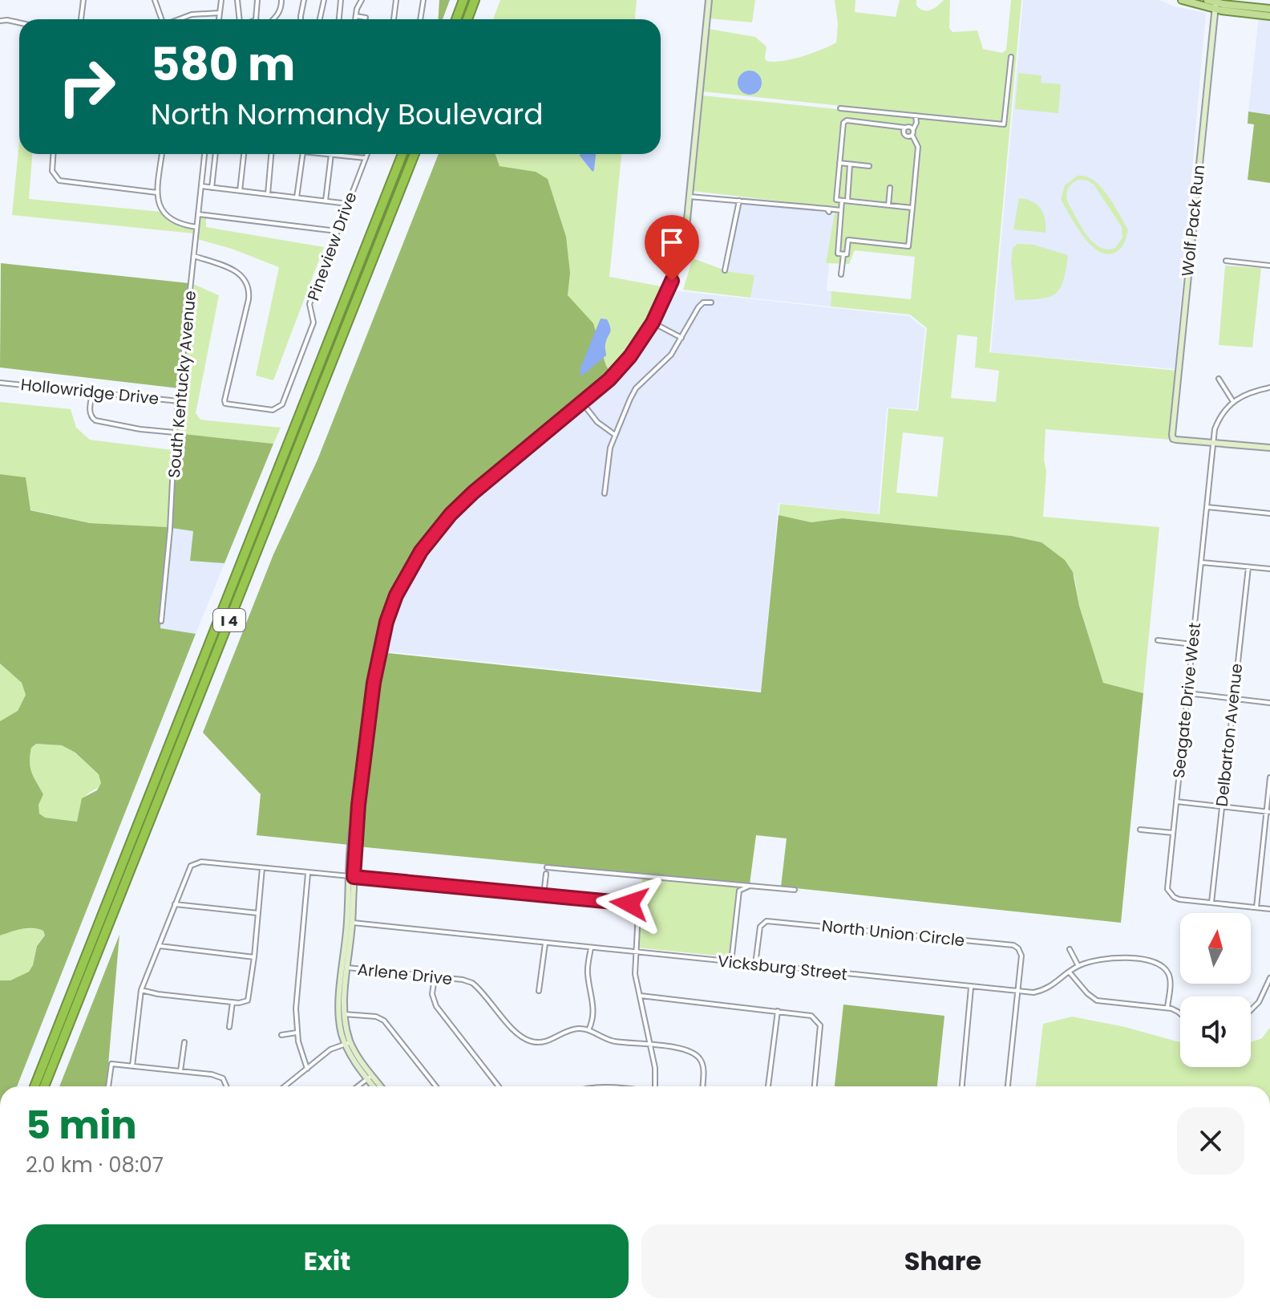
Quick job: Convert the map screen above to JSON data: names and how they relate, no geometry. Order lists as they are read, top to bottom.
{
  "streets": {
    "highway": ["I 4"],
    "street": [
      "Wolf Pack Run",
      "Pineview Drive",
      "South Kentucky Avenue",
      "Hollowridge Drive",
      "Seagate Drive West",
      "Delbarton Avenue",
      "North Union Circle",
      "Vicksburg Street",
      "Arlene Drive"
    ]
  },
  "crossings": [
    ["Wolf Pack Run", "Seagate Drive West"],
    ["Pineview Drive", "South Kentucky Avenue"],
    ["South Kentucky Avenue", "Hollowridge Drive"],
    ["Seagate Drive West", "Delbarton Avenue"],
    ["North Union Circle", "Vicksburg Street"]
  ],
  "north": "top",
  "page": {
    "turn": ["580 m", "North Normandy Boulevard"],
    "heading": ["5 min", "2.0 km · 08:07"],
    "buttons": ["Exit", "Share"]
  }
}
